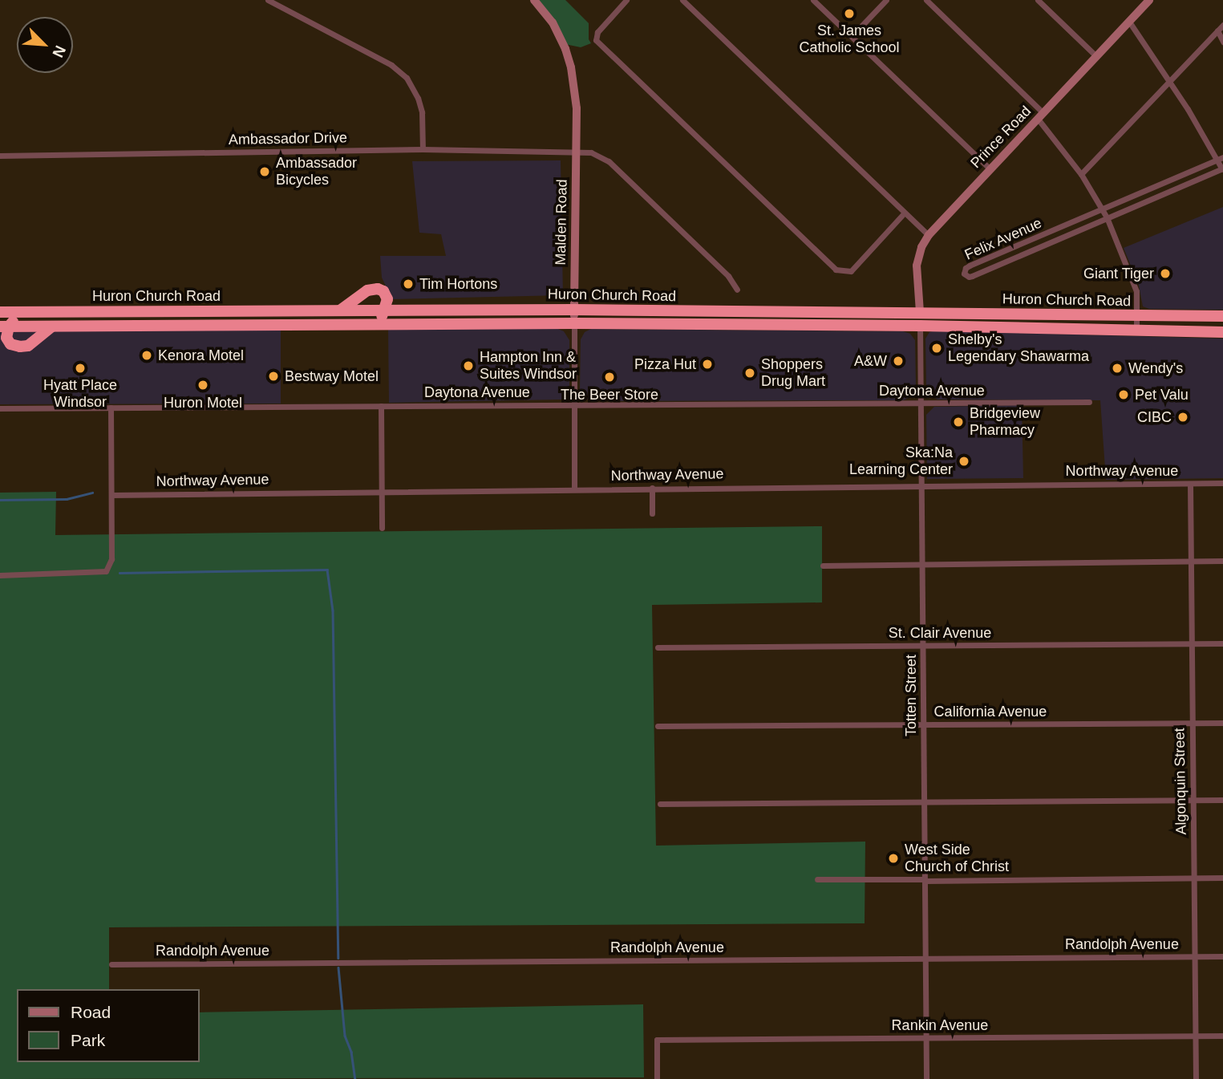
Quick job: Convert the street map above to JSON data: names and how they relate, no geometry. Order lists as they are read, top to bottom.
{
  "streets": {
    "highway": ["Huron Church Road"],
    "street": [
      "Prince Road",
      "Ambassador Drive",
      "Malden Road",
      "Felix Avenue",
      "Daytona Avenue",
      "Northway Avenue",
      "St. Clair Avenue",
      "Totten Street",
      "California Avenue",
      "Algonquin Street",
      "Randolph Avenue",
      "Rankin Avenue"
    ]
  },
  "crossings": [
    ["Prince Road", "Huron Church Road"],
    ["Prince Road", "Totten Street"],
    ["Ambassador Drive", "Malden Road"],
    ["Malden Road", "Huron Church Road"],
    ["Malden Road", "Daytona Avenue"],
    ["Malden Road", "Northway Avenue"],
    ["Huron Church Road", "Totten Street"],
    ["Daytona Avenue", "Totten Street"],
    ["Northway Avenue", "Totten Street"],
    ["Northway Avenue", "Algonquin Street"],
    ["St. Clair Avenue", "Totten Street"],
    ["St. Clair Avenue", "Algonquin Street"],
    ["Totten Street", "California Avenue"],
    ["Totten Street", "Randolph Avenue"],
    ["Totten Street", "Rankin Avenue"],
    ["California Avenue", "Algonquin Street"],
    ["Algonquin Street", "Randolph Avenue"],
    ["Algonquin Street", "Rankin Avenue"]
  ],
  "places": [
    "St. James Catholic School",
    "Ambassador Bicycles",
    "Giant Tiger",
    "Tim Hortons",
    "Shelby's Legendary Shawarma",
    "Kenora Motel",
    "A&W",
    "Pizza Hut",
    "Hampton Inn & Suites Windsor",
    "Hyatt Place Windsor",
    "Wendy's",
    "Shoppers Drug Mart",
    "Bestway Motel",
    "The Beer Store",
    "Huron Motel",
    "Pet Valu",
    "CIBC",
    "Bridgeview Pharmacy",
    "Ska:Na Learning Center",
    "West Side Church of Christ"
  ],
  "legend": ["Road", "Park"],
  "north": "bottom right"
}
